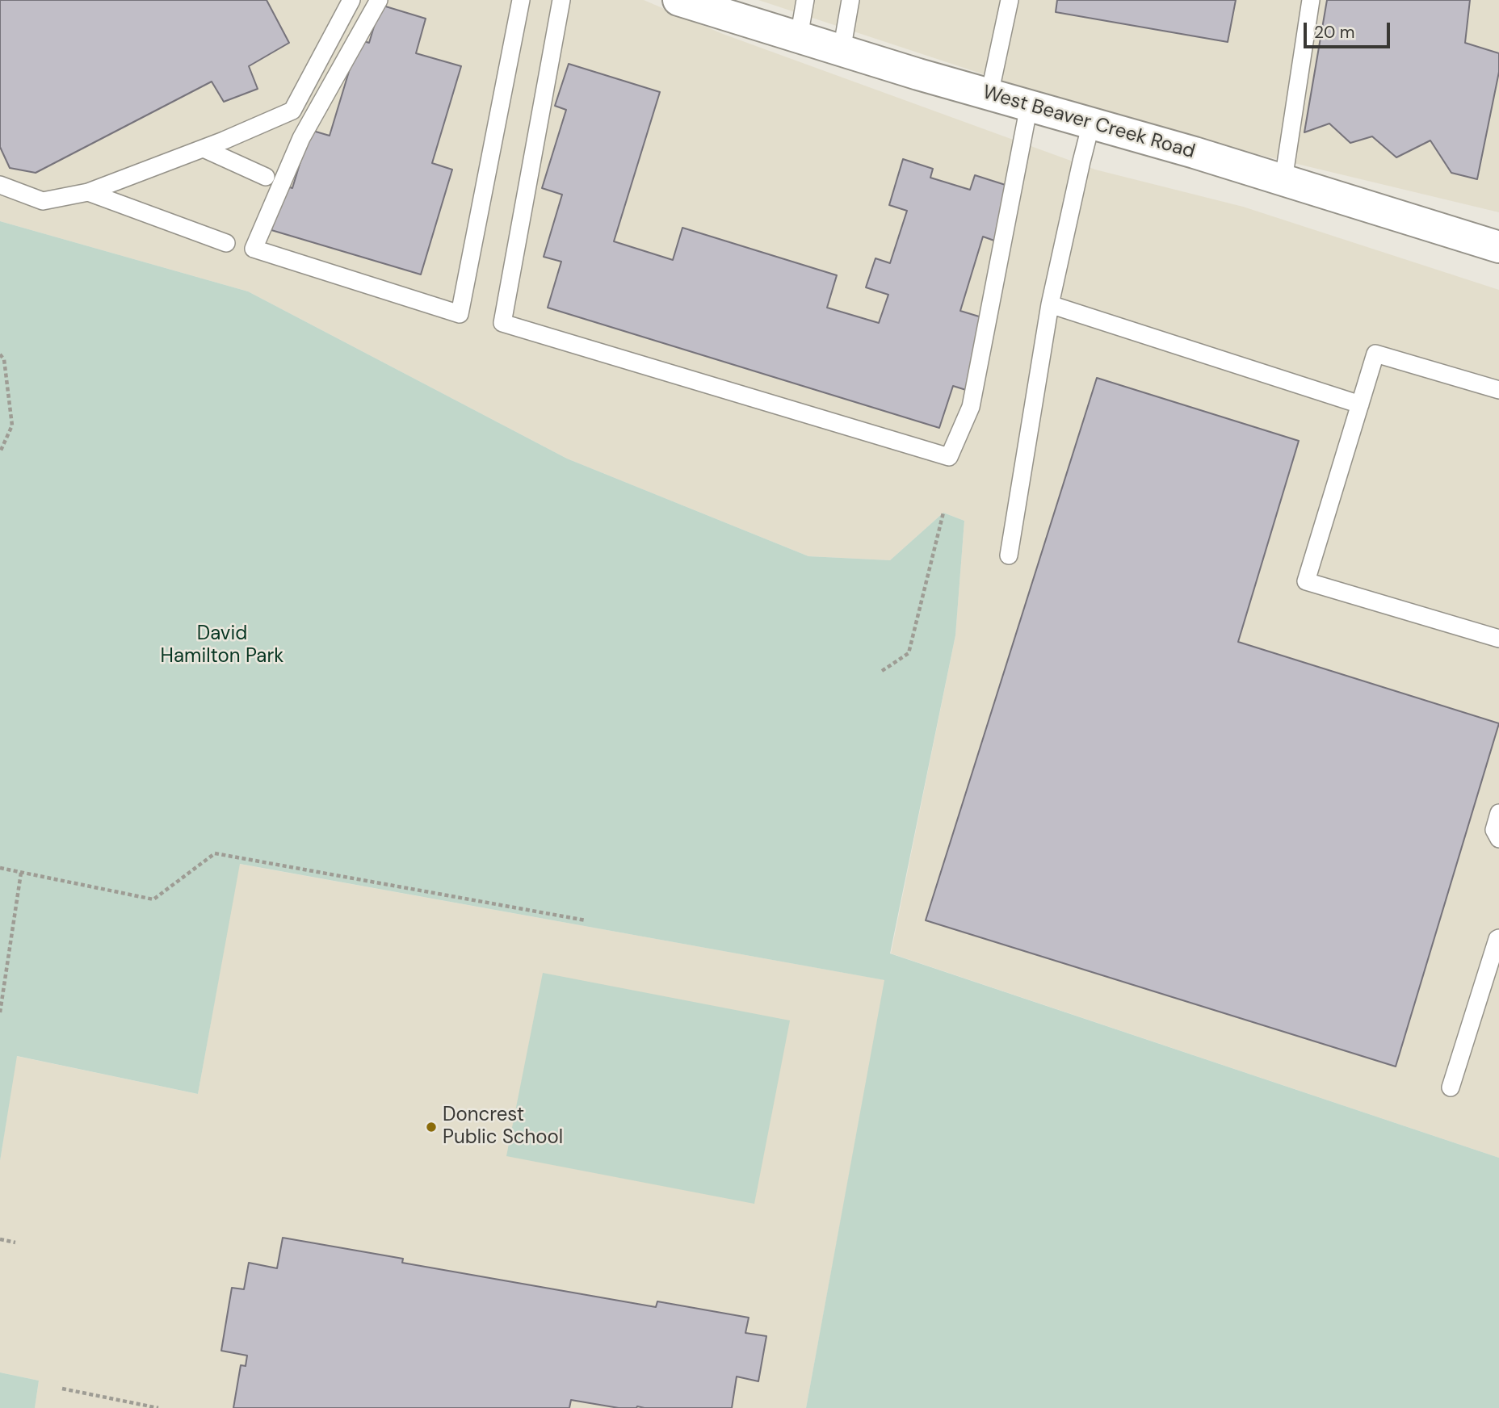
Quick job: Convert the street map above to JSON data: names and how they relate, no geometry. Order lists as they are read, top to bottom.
{
  "streets": {
    "street": ["West Beaver Creek Road"]
  },
  "parks": ["David Hamilton Park"],
  "places": ["Doncrest Public School"],
  "scale_bar": "20 m"
}
